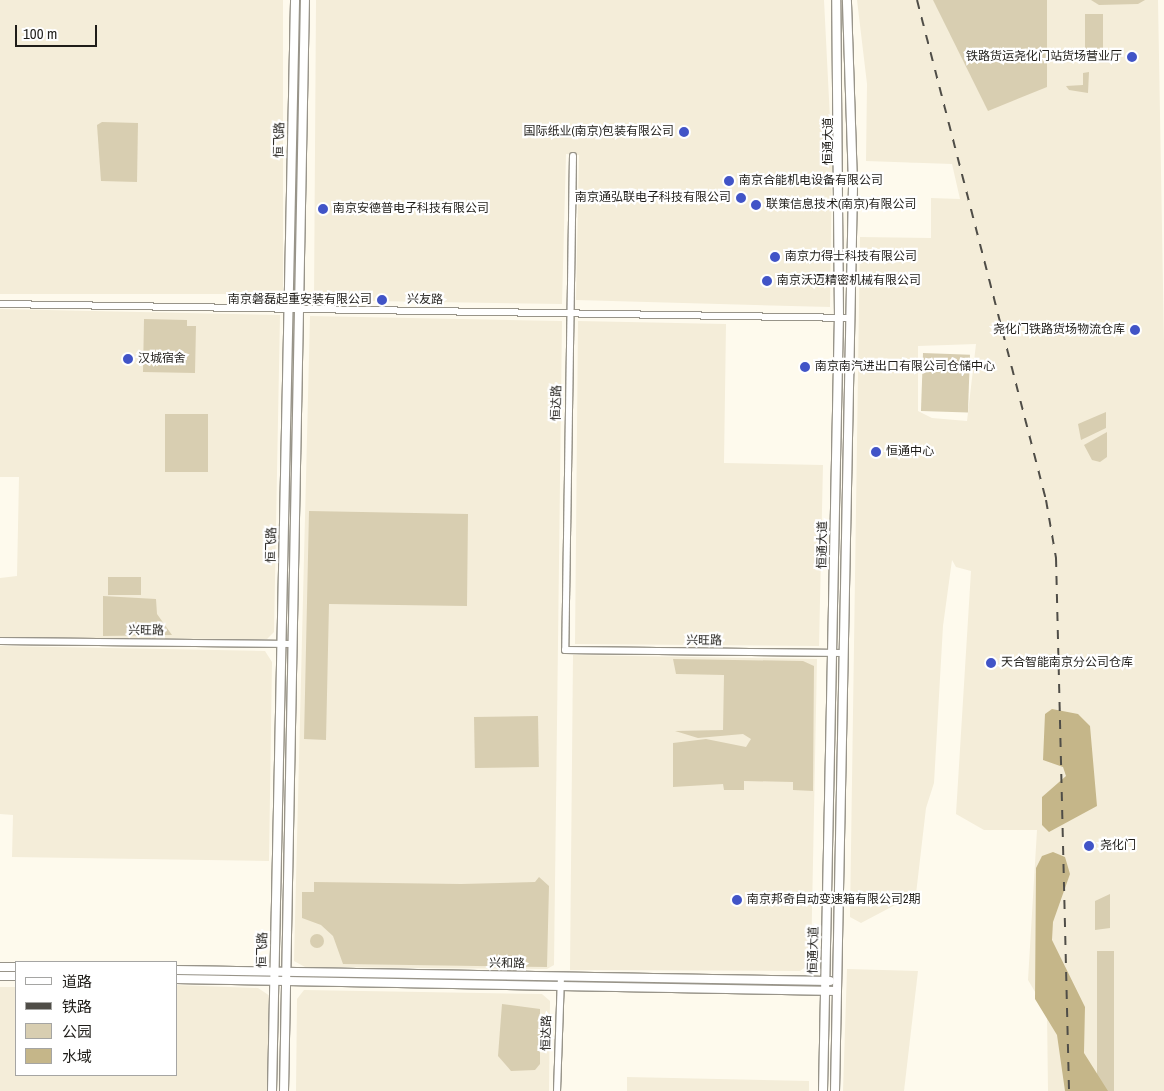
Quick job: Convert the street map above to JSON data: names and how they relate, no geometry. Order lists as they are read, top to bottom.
{
  "streets": {
    "main road": ["恒飞路", "恒通大道", "兴和路"],
    "street": ["兴友路", "恒达路", "兴旺路"]
  },
  "crossings": [
    ["恒飞路", "兴友路"],
    ["恒飞路", "兴旺路"],
    ["恒飞路", "兴和路"],
    ["恒通大道", "兴友路"],
    ["恒通大道", "兴旺路"],
    ["恒通大道", "兴和路"],
    ["兴友路", "恒达路"],
    ["恒达路", "兴旺路"],
    ["恒达路", "兴和路"]
  ],
  "places": [
    "铁路货运尧化门站货场营业厅",
    "国际纸业(南京)包装有限公司",
    "南京合能机电设备有限公司",
    "南京通弘联电子科技有限公司",
    "联策信息技术(南京)有限公司",
    "南京安德普电子科技有限公司",
    "南京力得士科技有限公司",
    "南京沃迈精密机械有限公司",
    "南京磐磊起重安装有限公司",
    "尧化门铁路货场物流仓库",
    "汉城宿舍",
    "南京南汽进出口有限公司仓储中心",
    "恒通中心",
    "天合智能南京分公司仓库",
    "尧化门",
    "南京邦奇自动变速箱有限公司2期"
  ],
  "legend": [
    "道路",
    "铁路",
    "公园",
    "水域"
  ],
  "scale_bar": "100 m"
}
